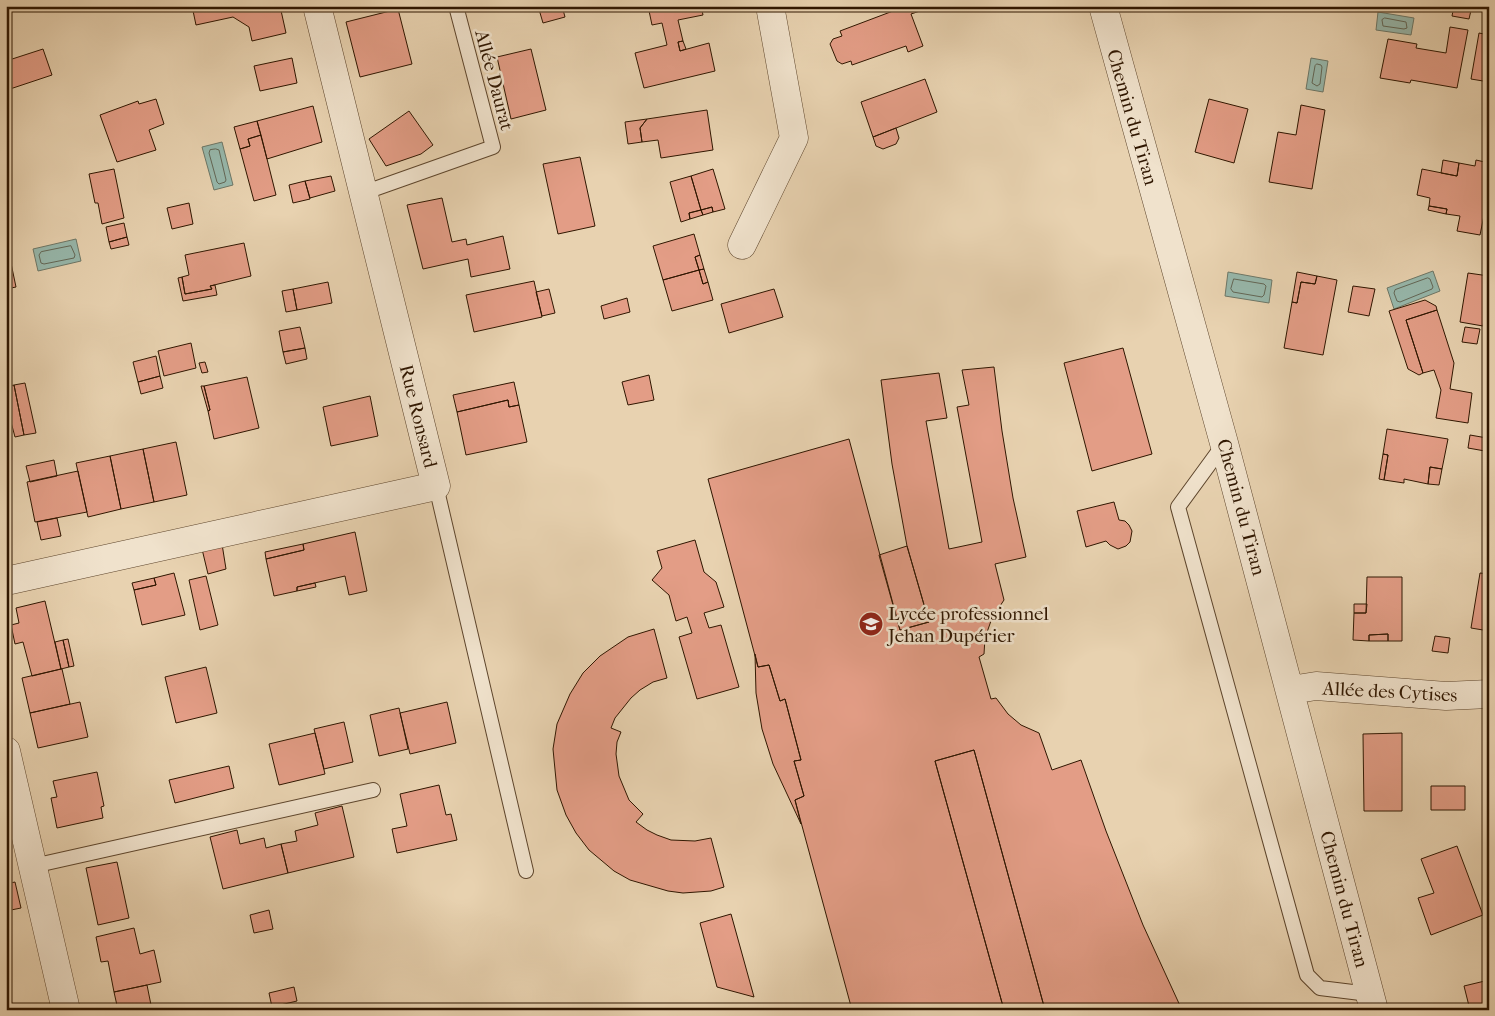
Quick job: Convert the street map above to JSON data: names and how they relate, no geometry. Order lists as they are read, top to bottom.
{
  "streets": {
    "street": ["Chemin du Tiran", "Rue Ronsard", "Allée des Cytises"],
    "lane": ["Allée Daurat"]
  },
  "crossings": [
    ["Allée Daurat", "Rue Ronsard"],
    ["Chemin du Tiran", "Allée des Cytises"]
  ],
  "places": {
    "school or university": ["Lycée professionnel Jehan Dupérier"]
  }
}
